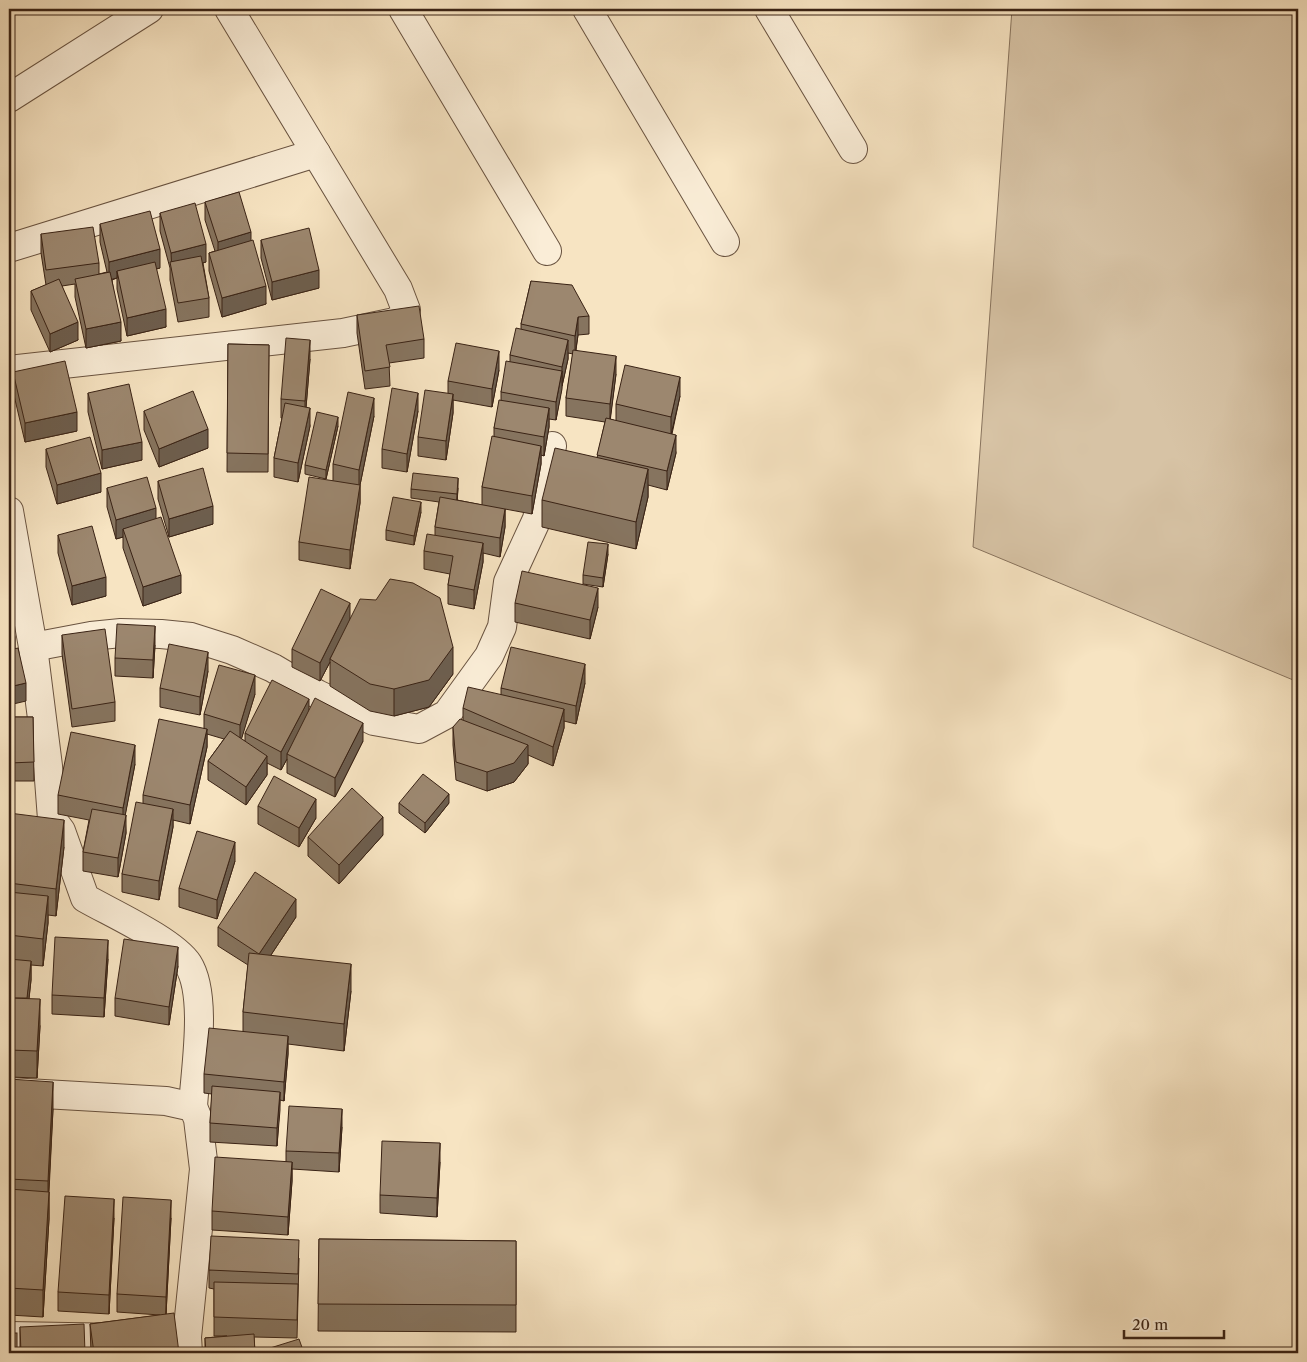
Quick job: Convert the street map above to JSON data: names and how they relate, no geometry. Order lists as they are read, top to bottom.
{
  "scale_bar": "20 m"
}
